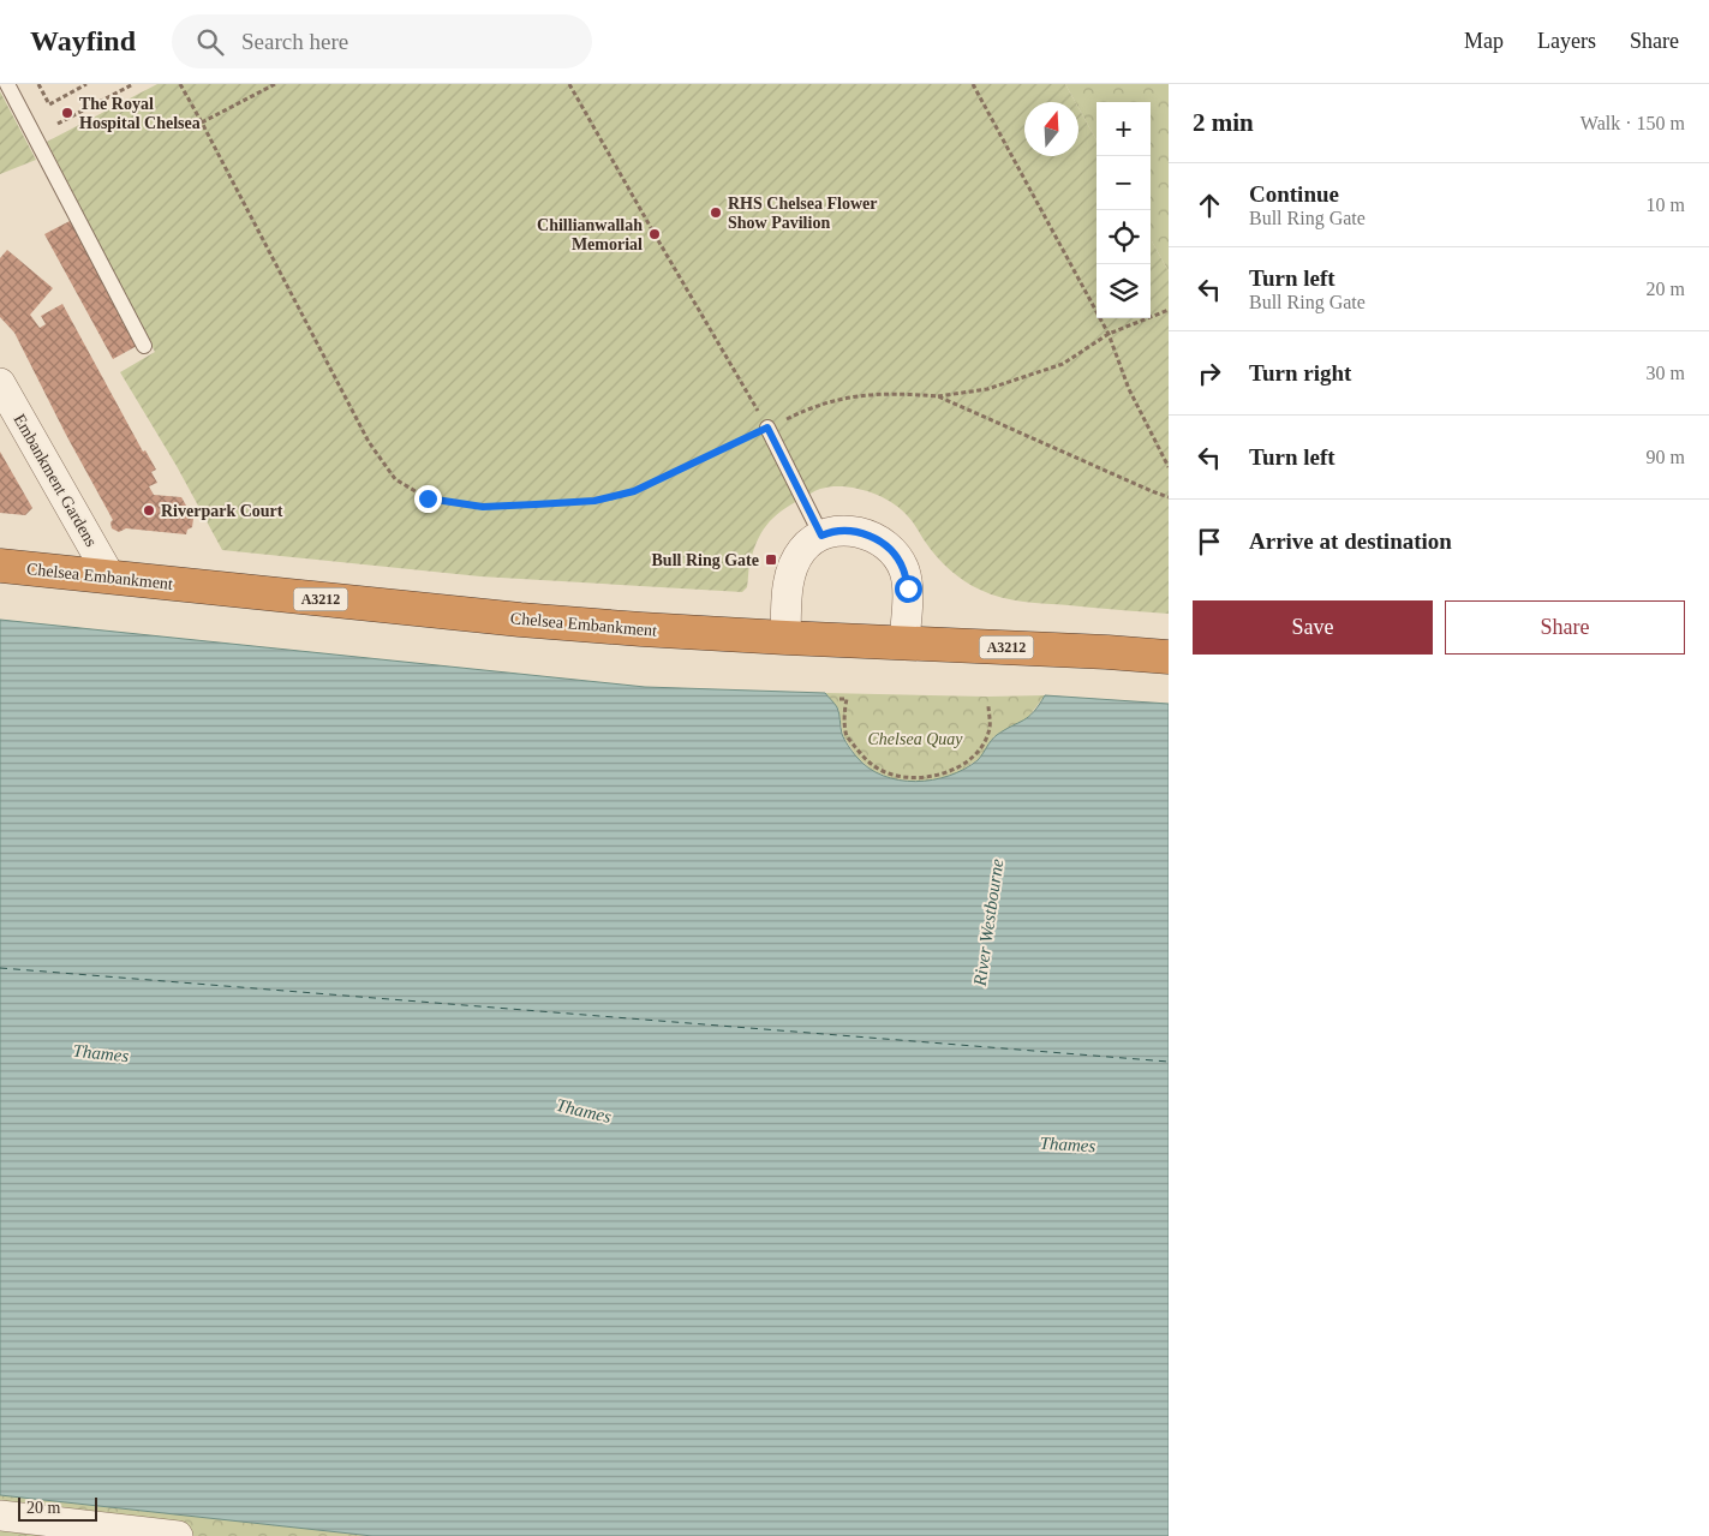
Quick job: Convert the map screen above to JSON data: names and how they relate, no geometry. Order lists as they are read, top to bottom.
{
  "streets": {
    "highway": ["Chelsea Embankment", "A3212"],
    "street": ["Embankment Gardens"]
  },
  "crossings": [
    ["Embankment Gardens", "Chelsea Embankment"]
  ],
  "water": ["River Westbourne", "Thames"],
  "parks": ["Chelsea Quay"],
  "places": {
    "other": [
      "The Royal Hospital Chelsea",
      "RHS Chelsea Flower Show Pavilion",
      "Chillianwallah Memorial",
      "Riverpark Court"
    ],
    "transit": ["Bull Ring Gate"]
  },
  "scale_bar": "20 m",
  "north": "top",
  "page": {
    "header": "Wayfind",
    "search": "Search here",
    "nav": ["Map", "Layers", "Share"],
    "heading": ["2 min", "Walk · 150 m"],
    "map_buttons": ["+", "−"],
    "list": [
      ["Continue", "Bull Ring Gate", "10 m"],
      ["Turn left", "Bull Ring Gate", "20 m"],
      ["Turn right", "30 m"],
      ["Turn left", "90 m"],
      "Arrive at destination"
    ],
    "buttons": ["Save", "Share"],
    "scale": "20 m"
  }
}
